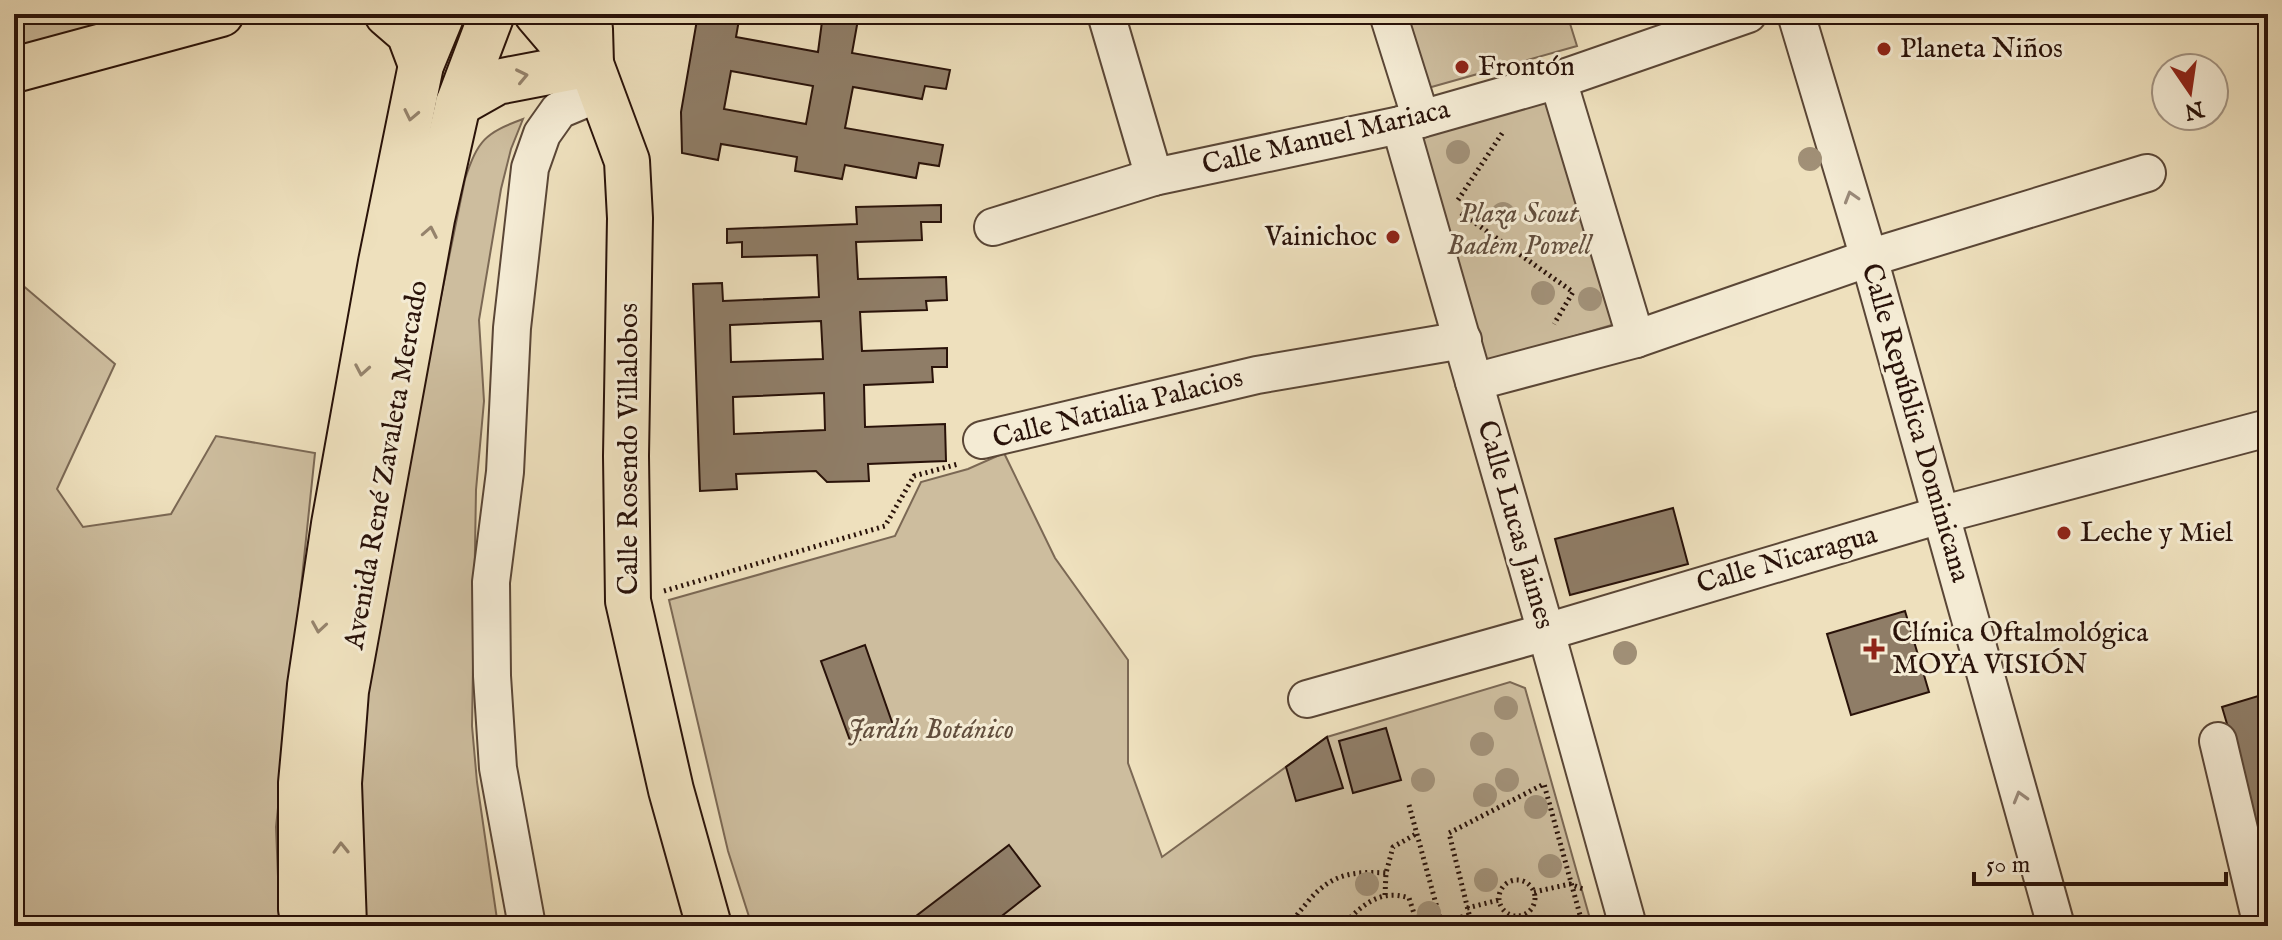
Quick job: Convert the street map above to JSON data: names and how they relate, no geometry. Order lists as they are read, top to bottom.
{
  "streets": {
    "main road": ["Calle Rosendo Villalobos", "Avenida René Zavaleta Mercado"],
    "street": [
      "Calle Manuel Mariaca",
      "Calle Natialia Palacios",
      "Calle República Dominicana",
      "Calle Lucas Jaimes",
      "Calle Nicaragua"
    ]
  },
  "crossings": [
    ["Calle Manuel Mariaca", "Calle Lucas Jaimes"],
    ["Calle Natialia Palacios", "Calle Lucas Jaimes"],
    ["Calle República Dominicana", "Calle Nicaragua"],
    ["Calle Lucas Jaimes", "Calle Nicaragua"]
  ],
  "parks": ["Plaza Scout Badem Powell", "Jardín Botánico"],
  "places": {
    "other": [
      "Planeta Niños",
      "Frontón",
      "Vainichoc",
      "Leche y Miel"
    ],
    "health": ["Clínica Oftalmológica MOYA VISIÓN"]
  },
  "scale_bar": "50 m",
  "north": "bottom"
}
